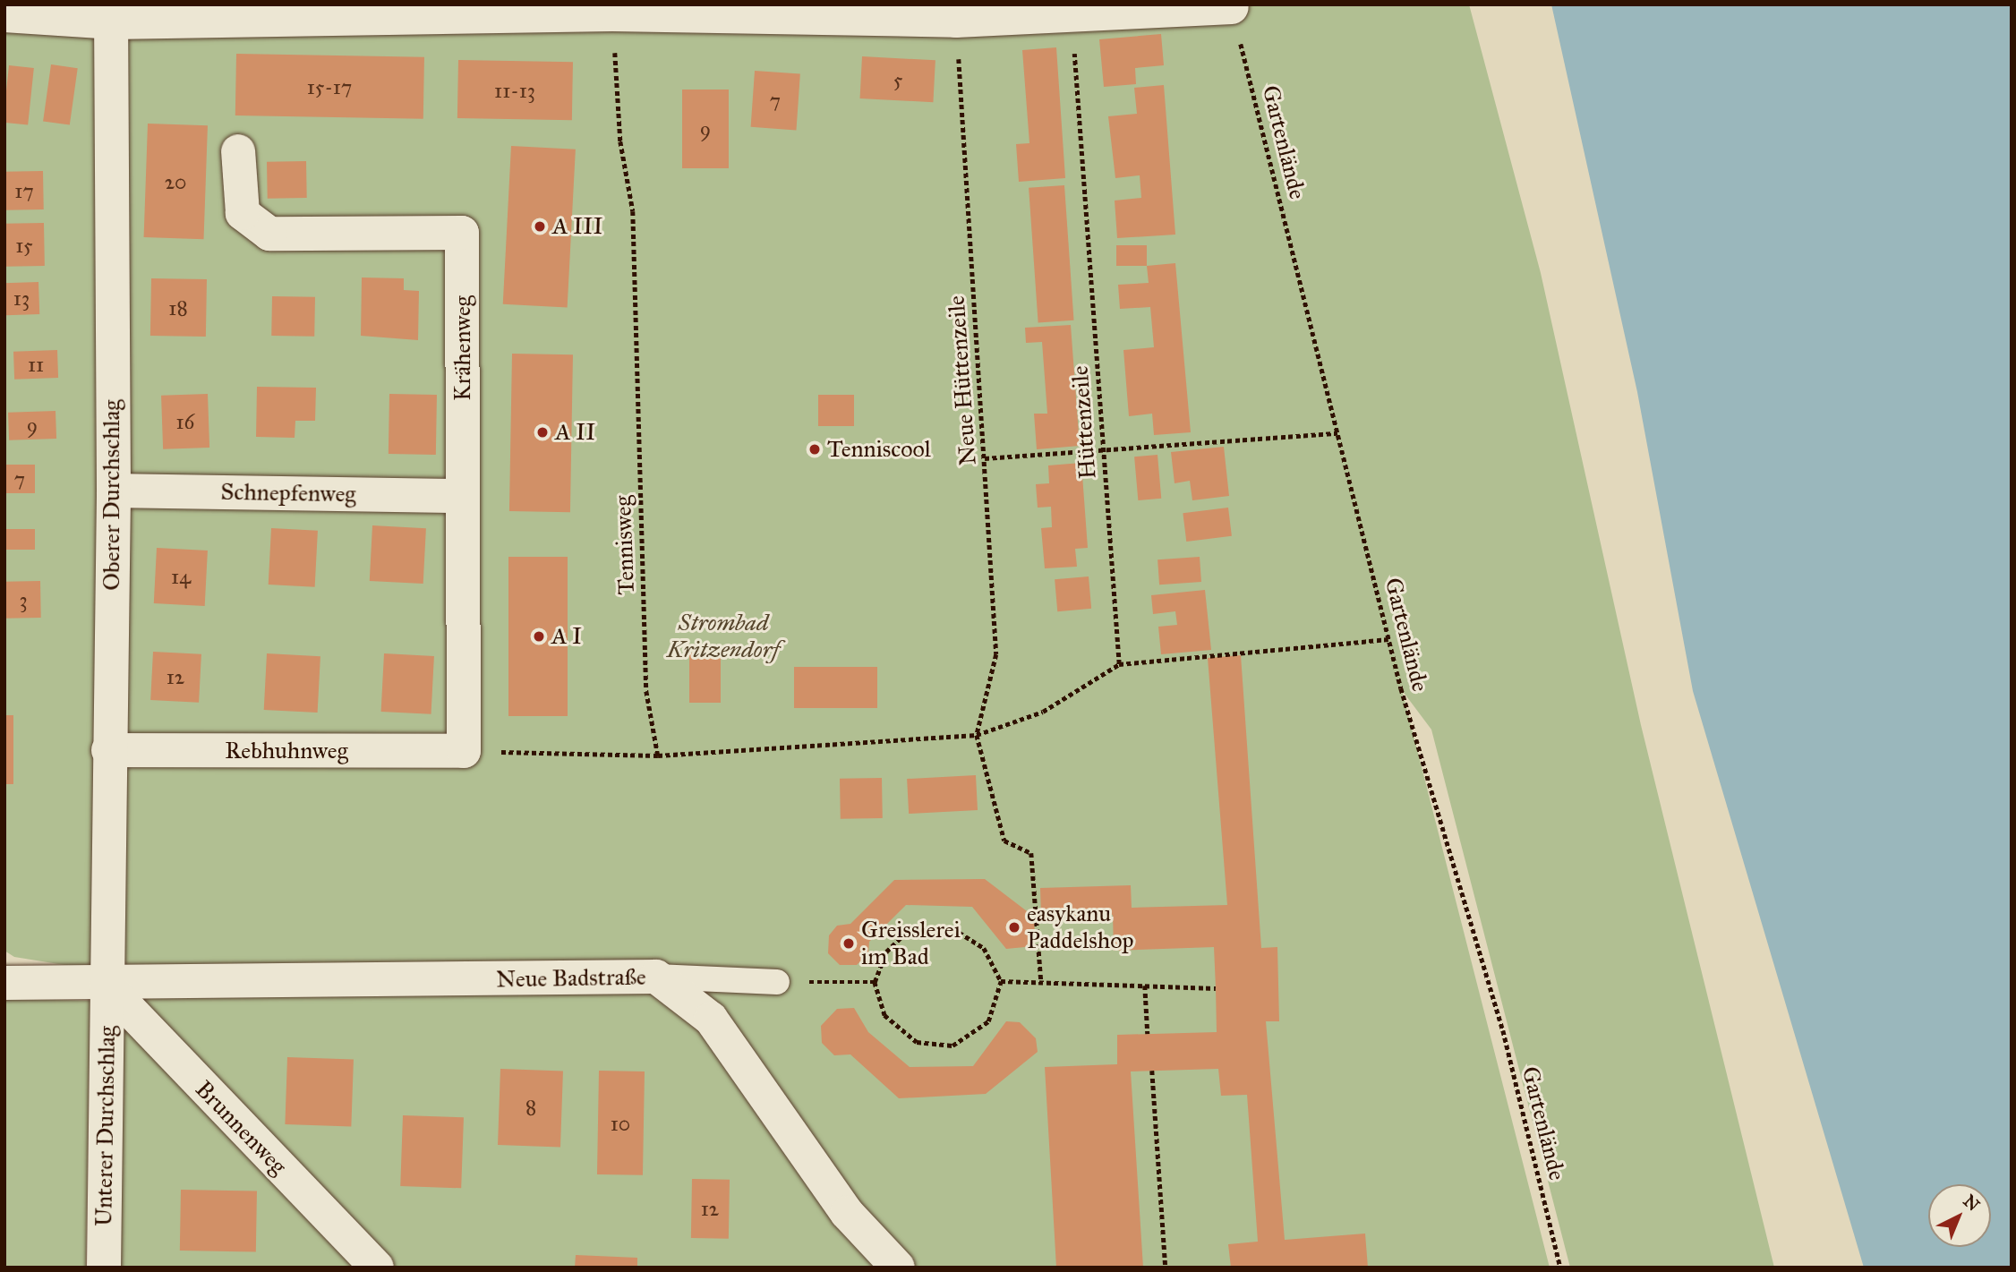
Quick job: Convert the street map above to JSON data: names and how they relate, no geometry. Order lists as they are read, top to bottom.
{
  "streets": {
    "street": [
      "Krähenweg",
      "Schnepfenweg",
      "Oberer Durchschlag",
      "Rebhuhnweg",
      "Neue Badstraße",
      "Unterer Durchschlag",
      "Brunnenweg"
    ],
    "path": [
      "Gartenlände",
      "Neue Hüttenzeile",
      "Hüttenzeile",
      "Tennisweg"
    ]
  },
  "crossings": [
    ["Krähenweg", "Schnepfenweg"],
    ["Krähenweg", "Rebhuhnweg"],
    ["Schnepfenweg", "Oberer Durchschlag"],
    ["Oberer Durchschlag", "Rebhuhnweg"],
    ["Oberer Durchschlag", "Neue Badstraße"],
    ["Oberer Durchschlag", "Unterer Durchschlag"],
    ["Oberer Durchschlag", "Brunnenweg"],
    ["Neue Badstraße", "Unterer Durchschlag"],
    ["Neue Badstraße", "Brunnenweg"],
    ["Unterer Durchschlag", "Brunnenweg"]
  ],
  "parks": ["Strombad Kritzendorf"],
  "places": [
    "A III",
    "A II",
    "Tenniscool",
    "A I",
    "easykanu Paddelshop",
    "Greisslerei im Bad"
  ],
  "house_numbers": [
    "5",
    "15-17",
    "11-13",
    "7",
    "9",
    "20",
    "17",
    "15",
    "13",
    "18",
    "11",
    "16",
    "9",
    "7",
    "14",
    "3",
    "12",
    "8",
    "10",
    "12"
  ],
  "north": "top right"
}
